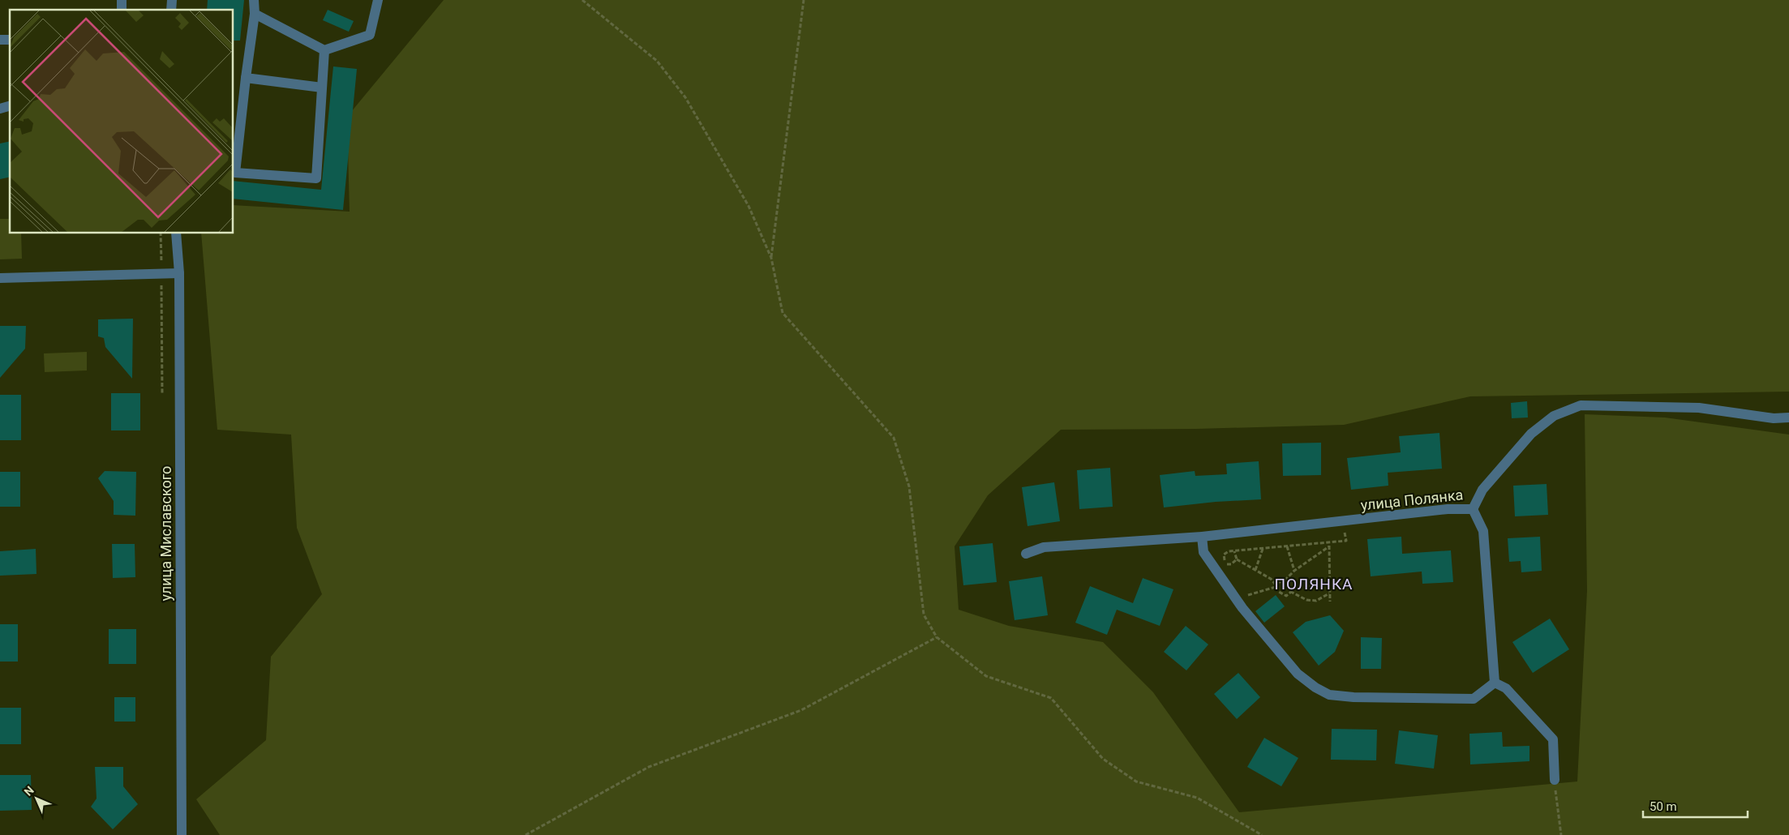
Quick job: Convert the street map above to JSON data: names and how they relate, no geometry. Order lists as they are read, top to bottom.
{
  "streets": {
    "street": ["улица Полянка", "улица Миславского"]
  },
  "districts": ["ПОЛЯНКА"],
  "scale_bar": "50 m",
  "north": "top left"
}
